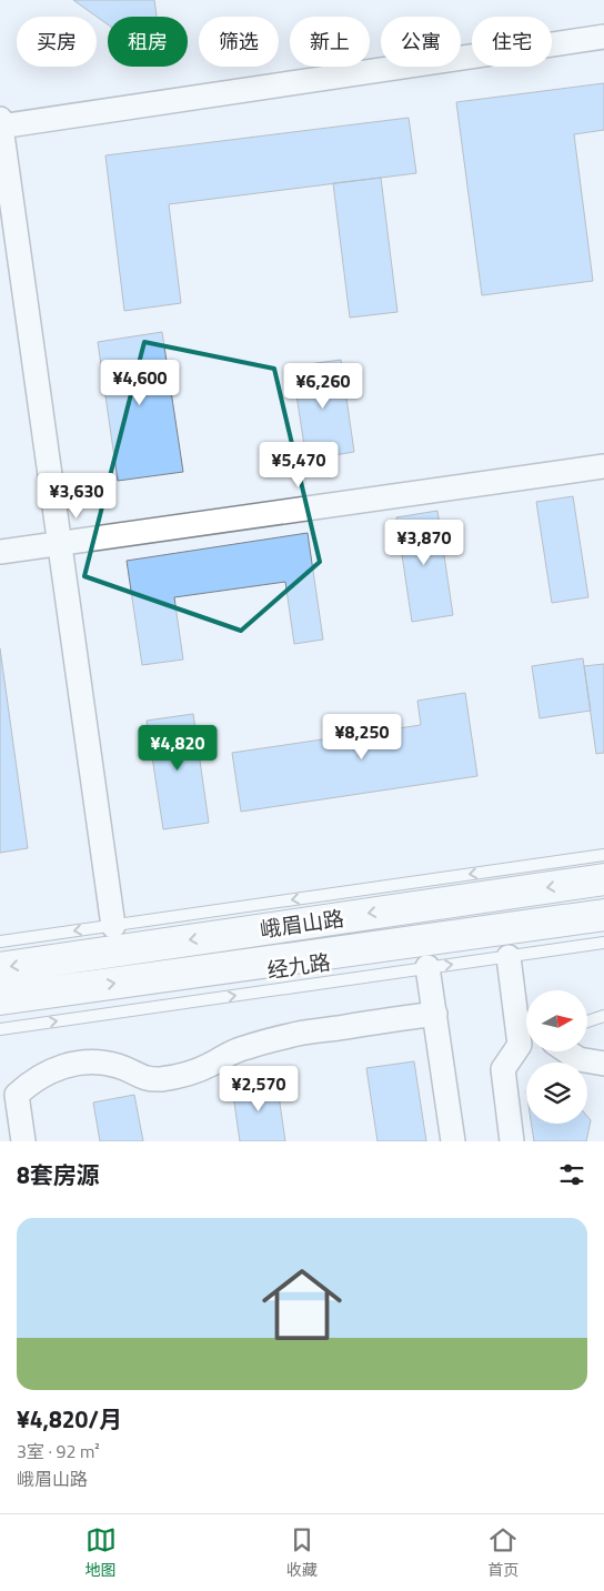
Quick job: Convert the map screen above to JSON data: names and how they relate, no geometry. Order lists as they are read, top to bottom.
{
  "streets": {
    "street": ["峨眉山路"],
    "lane": ["经九路"]
  },
  "north": "right",
  "page": {
    "chip": [
      "买房",
      "租房",
      "筛选",
      "新上",
      "公寓",
      "住宅"
    ],
    "price": [
      "¥4,600",
      "¥6,260",
      "¥5,470",
      "¥3,630",
      "¥3,870",
      "¥8,250",
      "¥4,820",
      "¥2,570"
    ],
    "heading": "8套房源",
    "list": [
      {
        "name": "¥4,820/月",
        "note": "3室 · 92 m² · 峨眉山路"
      }
    ],
    "tabs": ["地图", "收藏", "首页"]
  }
}
